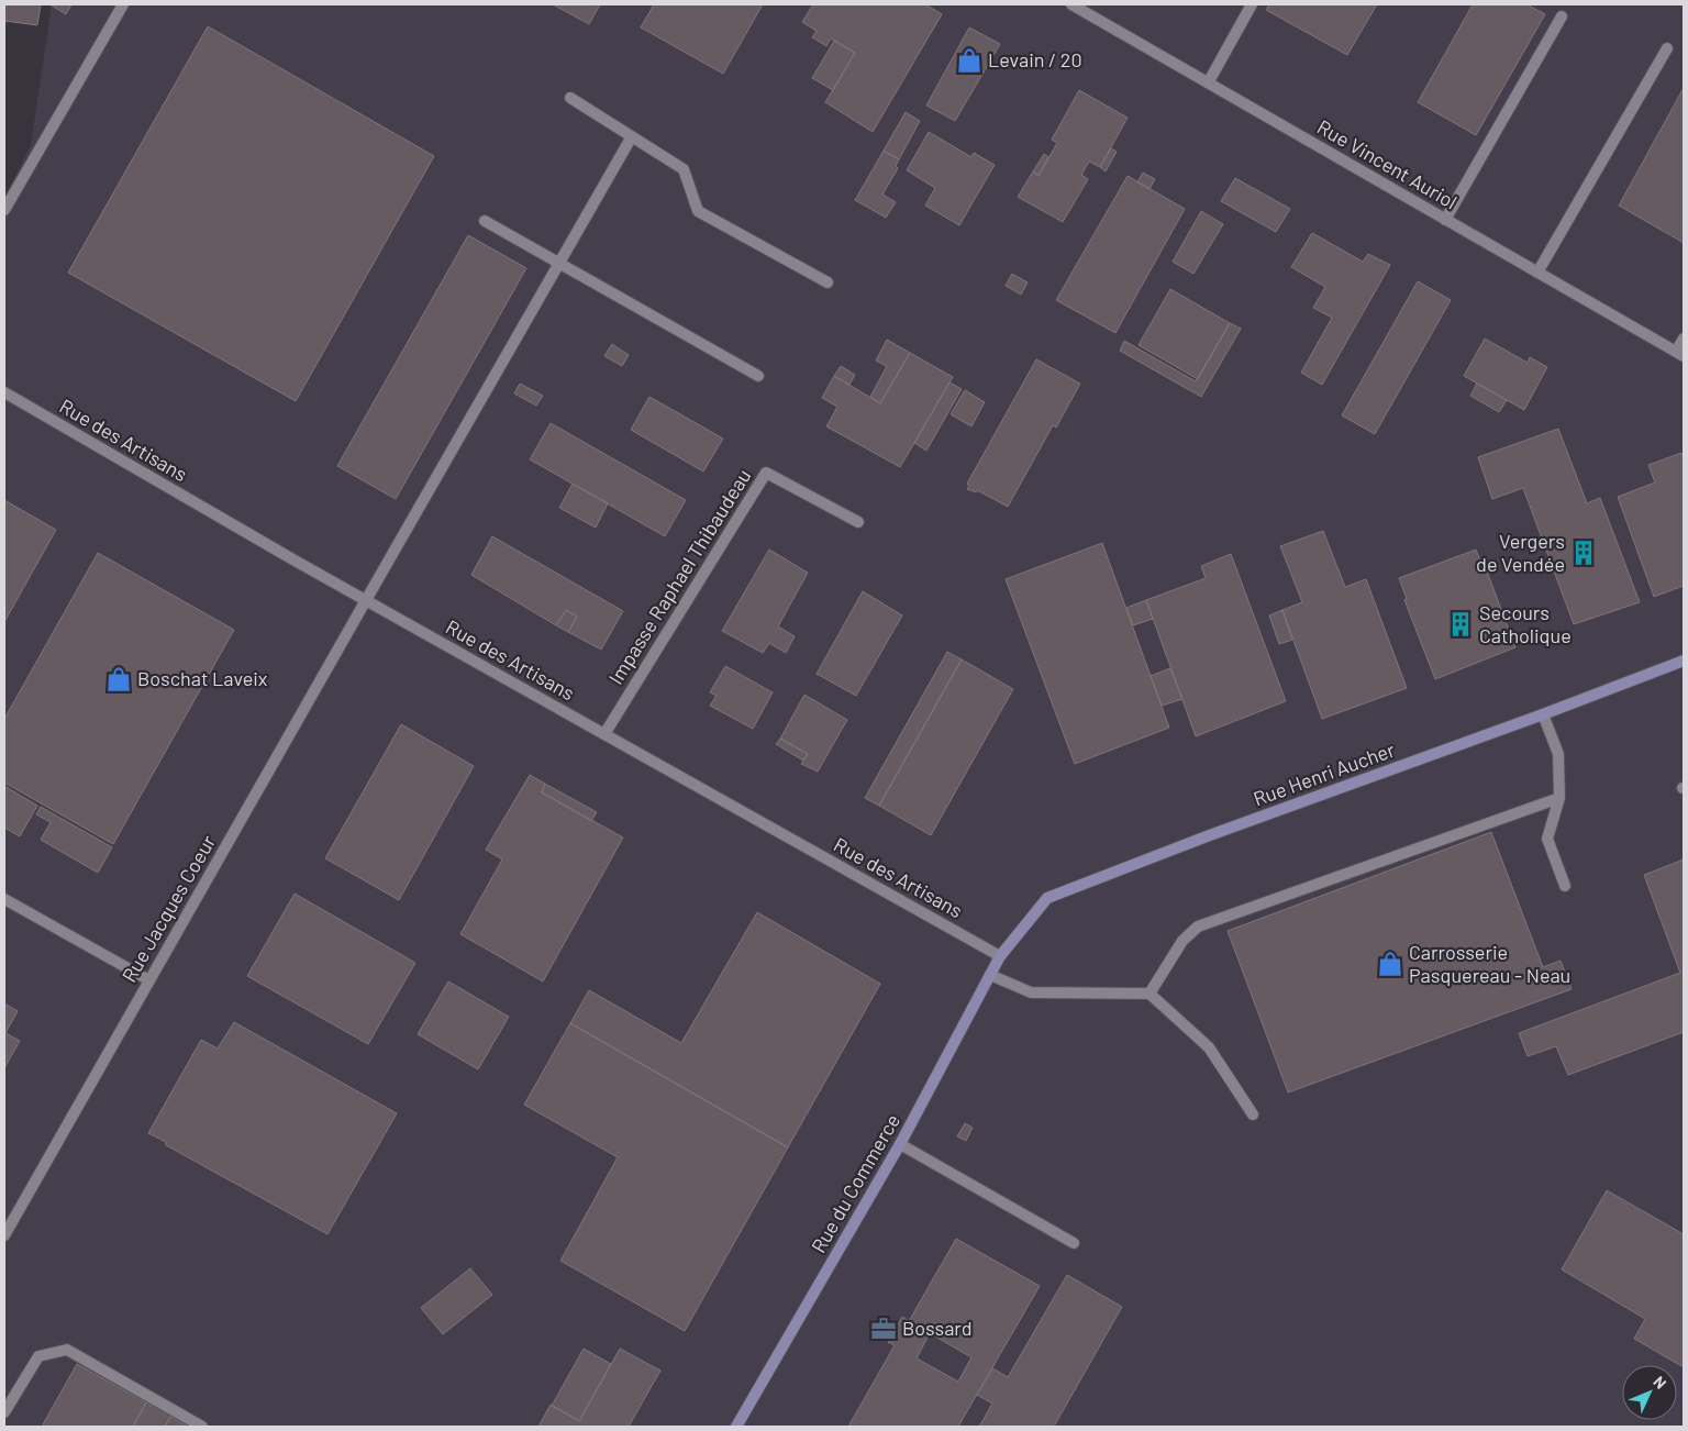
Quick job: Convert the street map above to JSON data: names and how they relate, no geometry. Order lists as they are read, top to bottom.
{
  "streets": {
    "street": [
      "Rue Vincent Auriol",
      "Rue des Artisans",
      "Impasse Raphael Thibaudeau",
      "Rue Henri Aucher",
      "Rue Jacques Coeur",
      "Rue du Commerce"
    ]
  },
  "crossings": [
    ["Rue des Artisans", "Impasse Raphael Thibaudeau"],
    ["Rue des Artisans", "Rue Henri Aucher"],
    ["Rue des Artisans", "Rue Jacques Coeur"],
    ["Rue des Artisans", "Rue du Commerce"],
    ["Rue Henri Aucher", "Rue du Commerce"]
  ],
  "places": {
    "shop": ["Levain / 20", "Boschat Laveix", "Carrosserie Pasquereau - Neau"],
    "building": ["Vergers de Vendée", "Secours Catholique"],
    "office": ["Bossard"]
  },
  "north": "top right"
}
